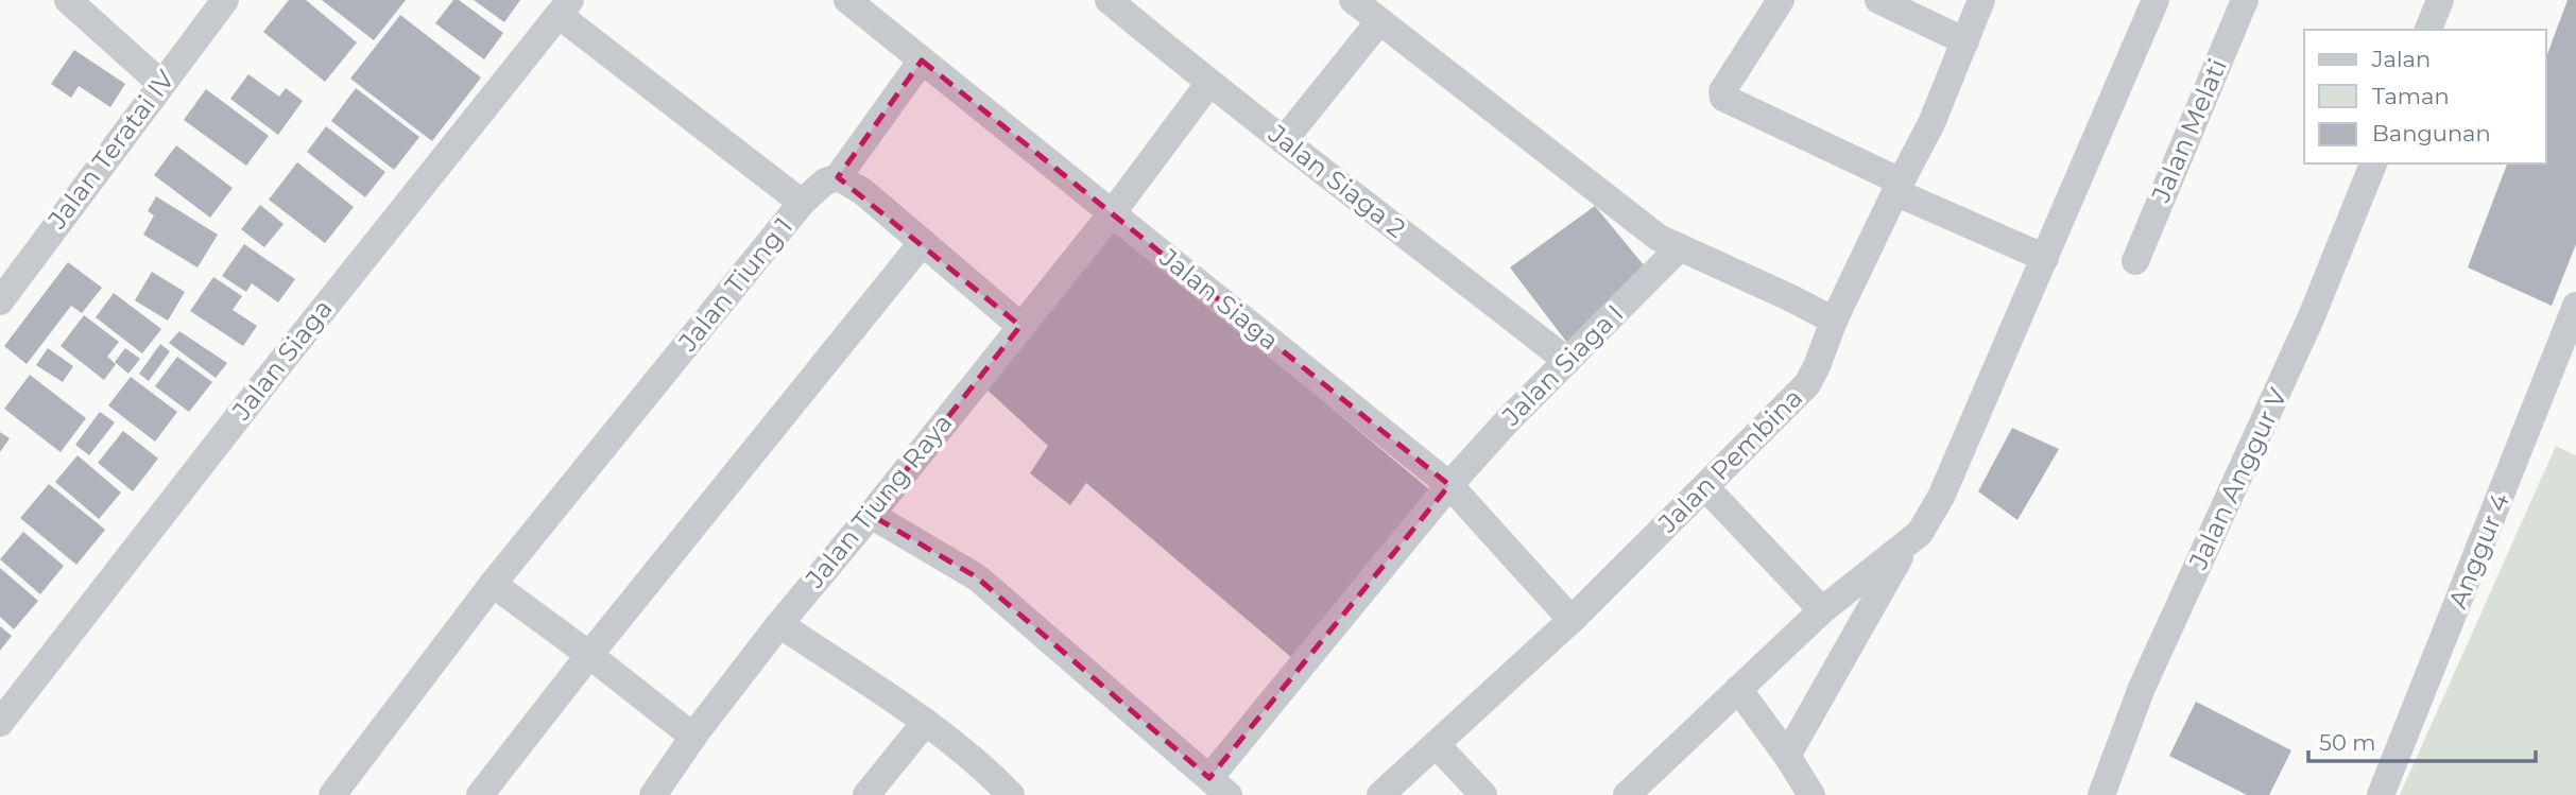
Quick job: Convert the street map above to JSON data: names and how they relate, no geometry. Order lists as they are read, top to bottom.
{
  "streets": {
    "street": [
      "Jalan Melati",
      "Jalan Teratai IV",
      "Jalan Siaga 2",
      "Jalan Tiung 1",
      "Jalan Siaga",
      "Jalan Siaga I",
      "Jalan Pembina",
      "Jalan Anggur V",
      "Jalan Tiung Raya",
      "Anggur 4"
    ]
  },
  "crossings": [
    ["Jalan Siaga 2", "Jalan Siaga I"],
    ["Jalan Siaga 2", "Jalan Tiung Raya"],
    ["Jalan Siaga", "Jalan Siaga I"],
    ["Jalan Siaga", "Jalan Pembina"],
    ["Jalan Siaga", "Jalan Tiung Raya"]
  ],
  "legend": ["Jalan", "Taman", "Bangunan"],
  "scale_bar": "50 m"
}
